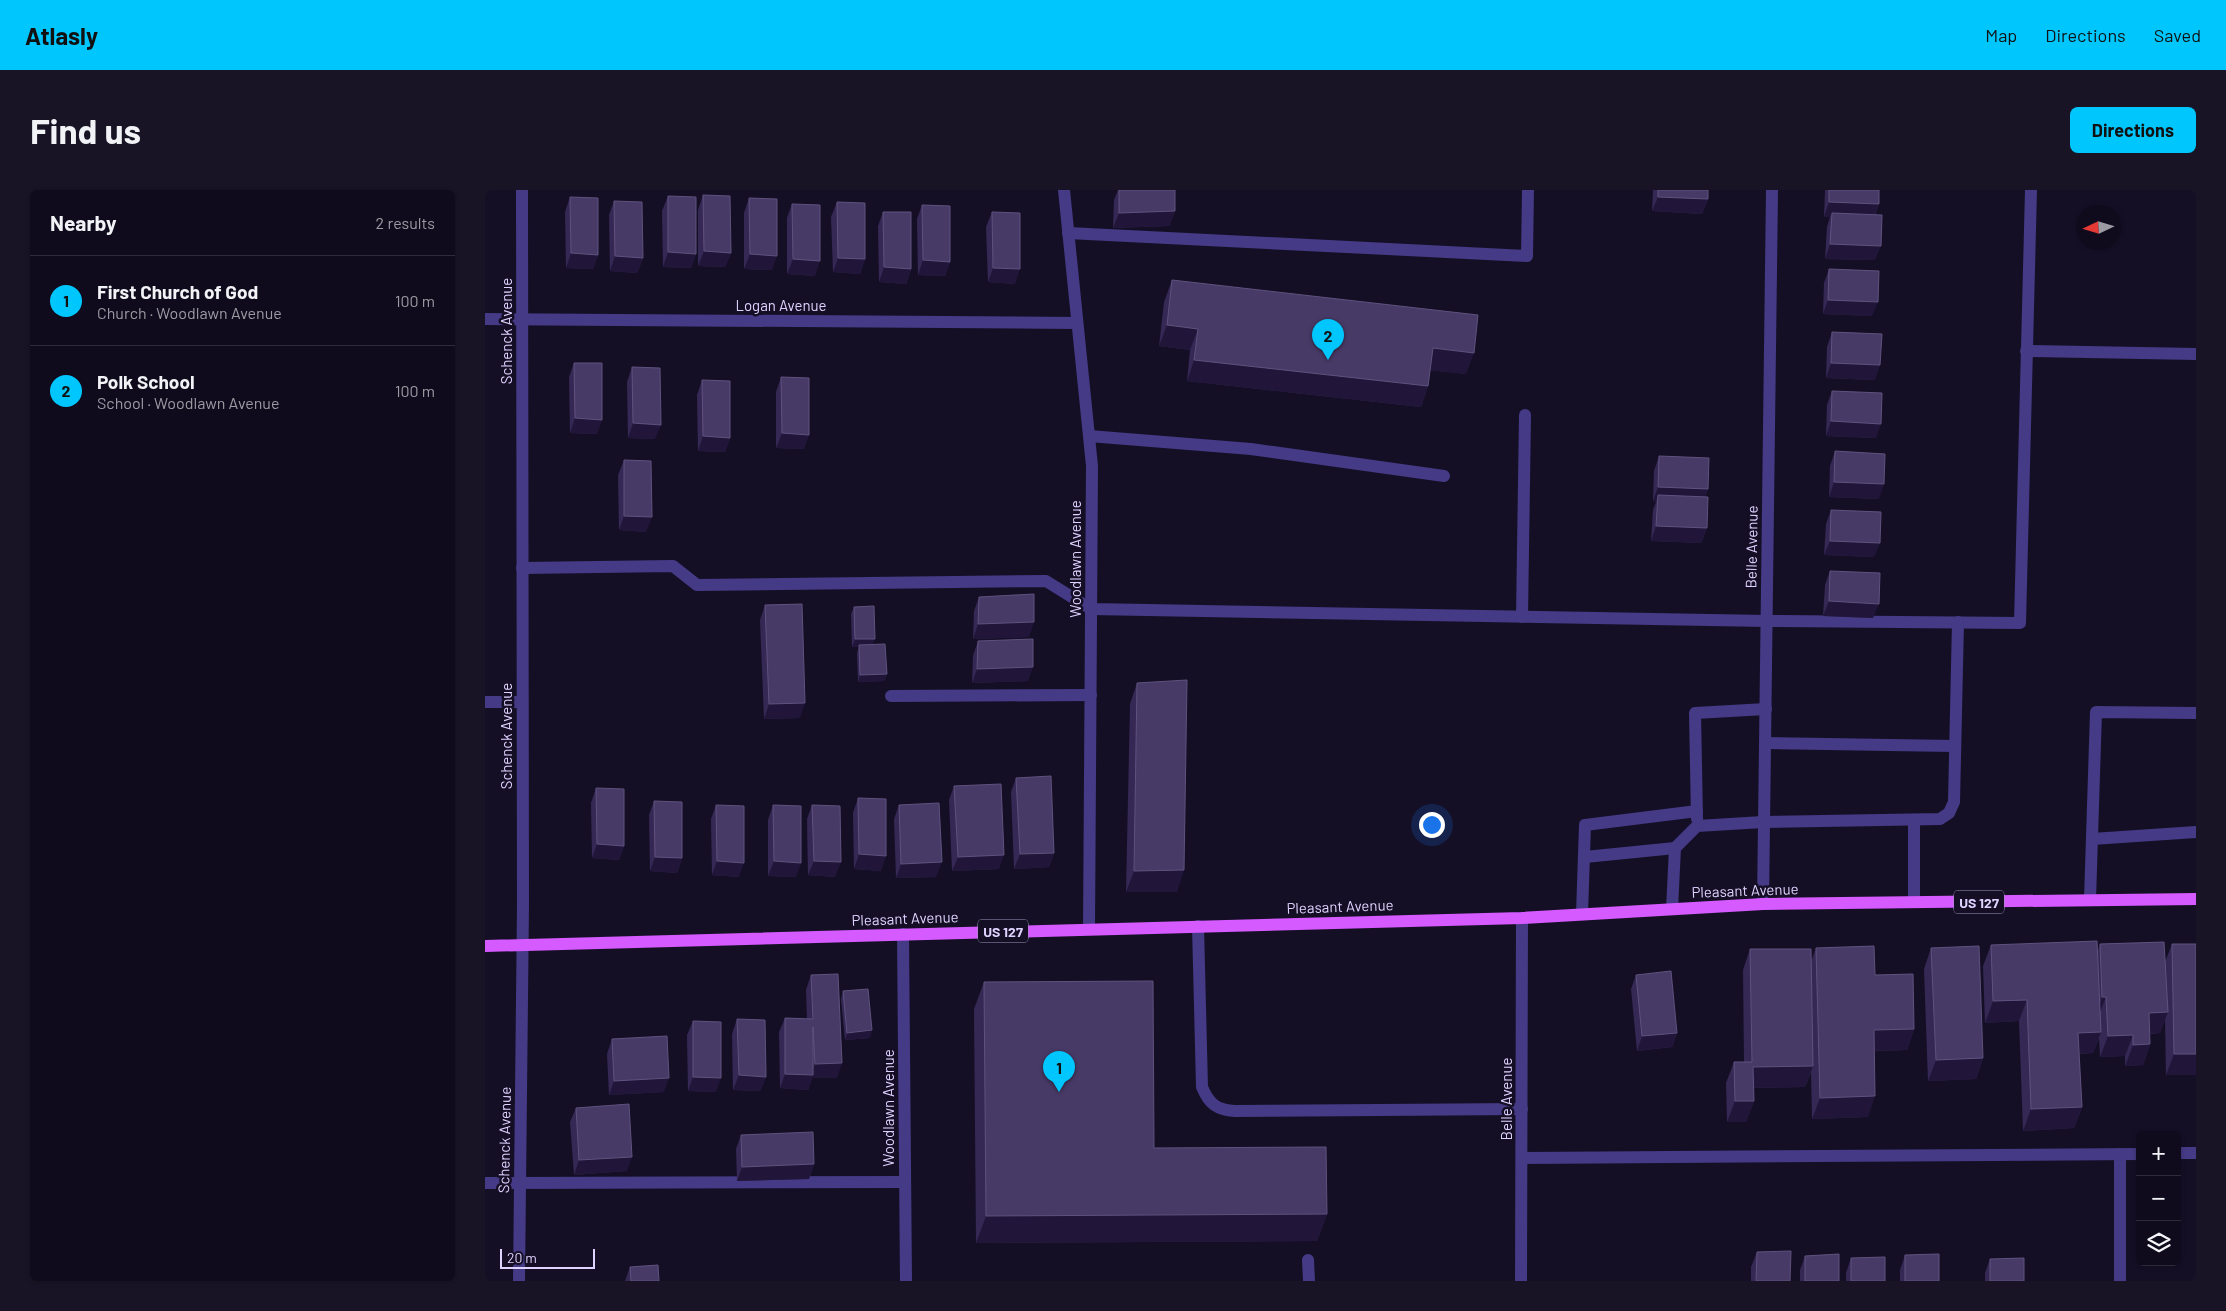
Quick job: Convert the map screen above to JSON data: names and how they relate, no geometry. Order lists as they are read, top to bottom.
{
  "streets": {
    "main road": ["Pleasant Avenue", "US 127"],
    "street": [
      "Logan Avenue",
      "Schenck Avenue",
      "Belle Avenue",
      "Woodlawn Avenue"
    ]
  },
  "crossings": [
    ["Logan Avenue", "Schenck Avenue"],
    ["Logan Avenue", "Woodlawn Avenue"],
    ["Schenck Avenue", "Pleasant Avenue"],
    ["Belle Avenue", "Pleasant Avenue"],
    ["Woodlawn Avenue", "Pleasant Avenue"]
  ],
  "scale_bar": "20 m",
  "north": "left",
  "page": {
    "header": "Atlasly",
    "nav": ["Map", "Directions", "Saved"],
    "buttons": "Directions",
    "title": "Find us",
    "heading": ["Nearby", "2 results"],
    "list": [
      {
        "mark": "1",
        "name": "First Church of God",
        "note": "Church · Woodlawn Avenue",
        "value": "100 m"
      },
      {
        "mark": "2",
        "name": "Polk School",
        "note": "School · Woodlawn Avenue",
        "value": "100 m"
      }
    ],
    "pins": ["2", "1"],
    "map_buttons": ["+", "−"],
    "scale": "20 m"
  }
}
